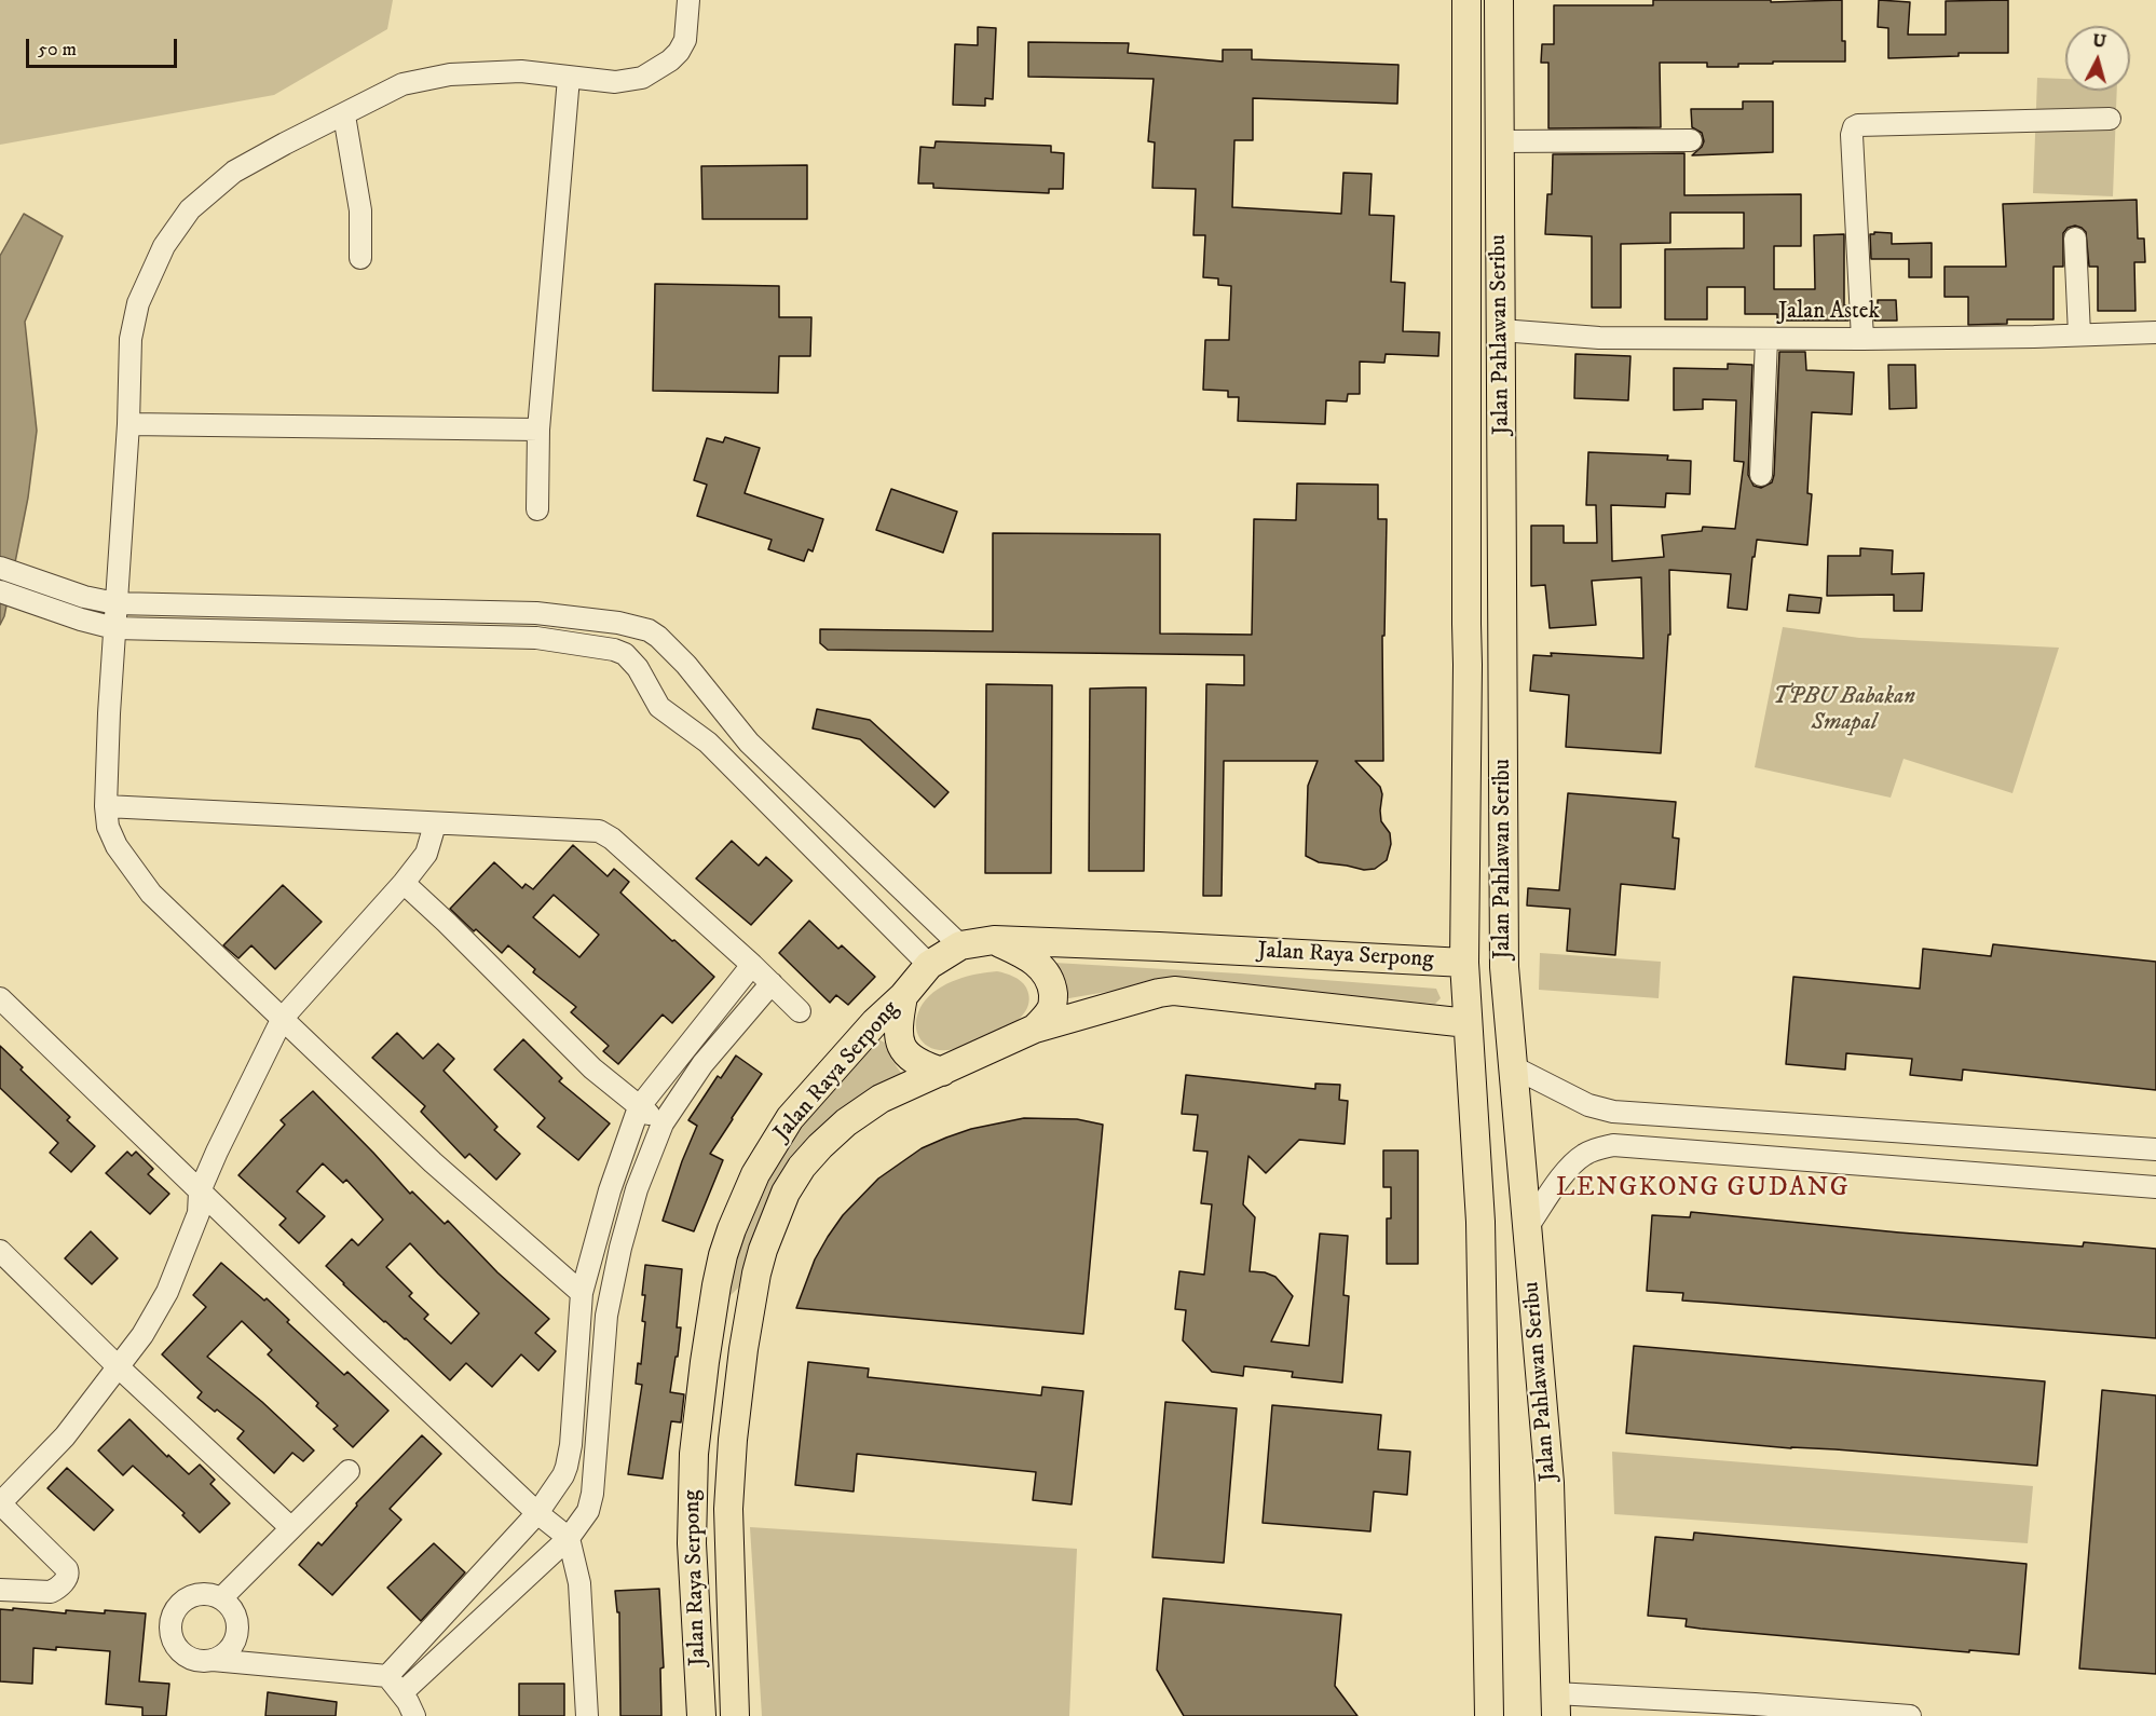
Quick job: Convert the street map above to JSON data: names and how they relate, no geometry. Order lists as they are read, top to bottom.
{
  "streets": {
    "main road": ["Jalan Pahlawan Seribu", "Jalan Raya Serpong"],
    "street": ["Jalan Astek"]
  },
  "crossings": [
    ["Jalan Astek", "Jalan Pahlawan Seribu"],
    ["Jalan Pahlawan Seribu", "Jalan Raya Serpong"]
  ],
  "districts": ["LENGKONG GUDANG"],
  "parks": ["TPBU Babakan Smapal"],
  "scale_bar": "50 m",
  "north": "top"
}
